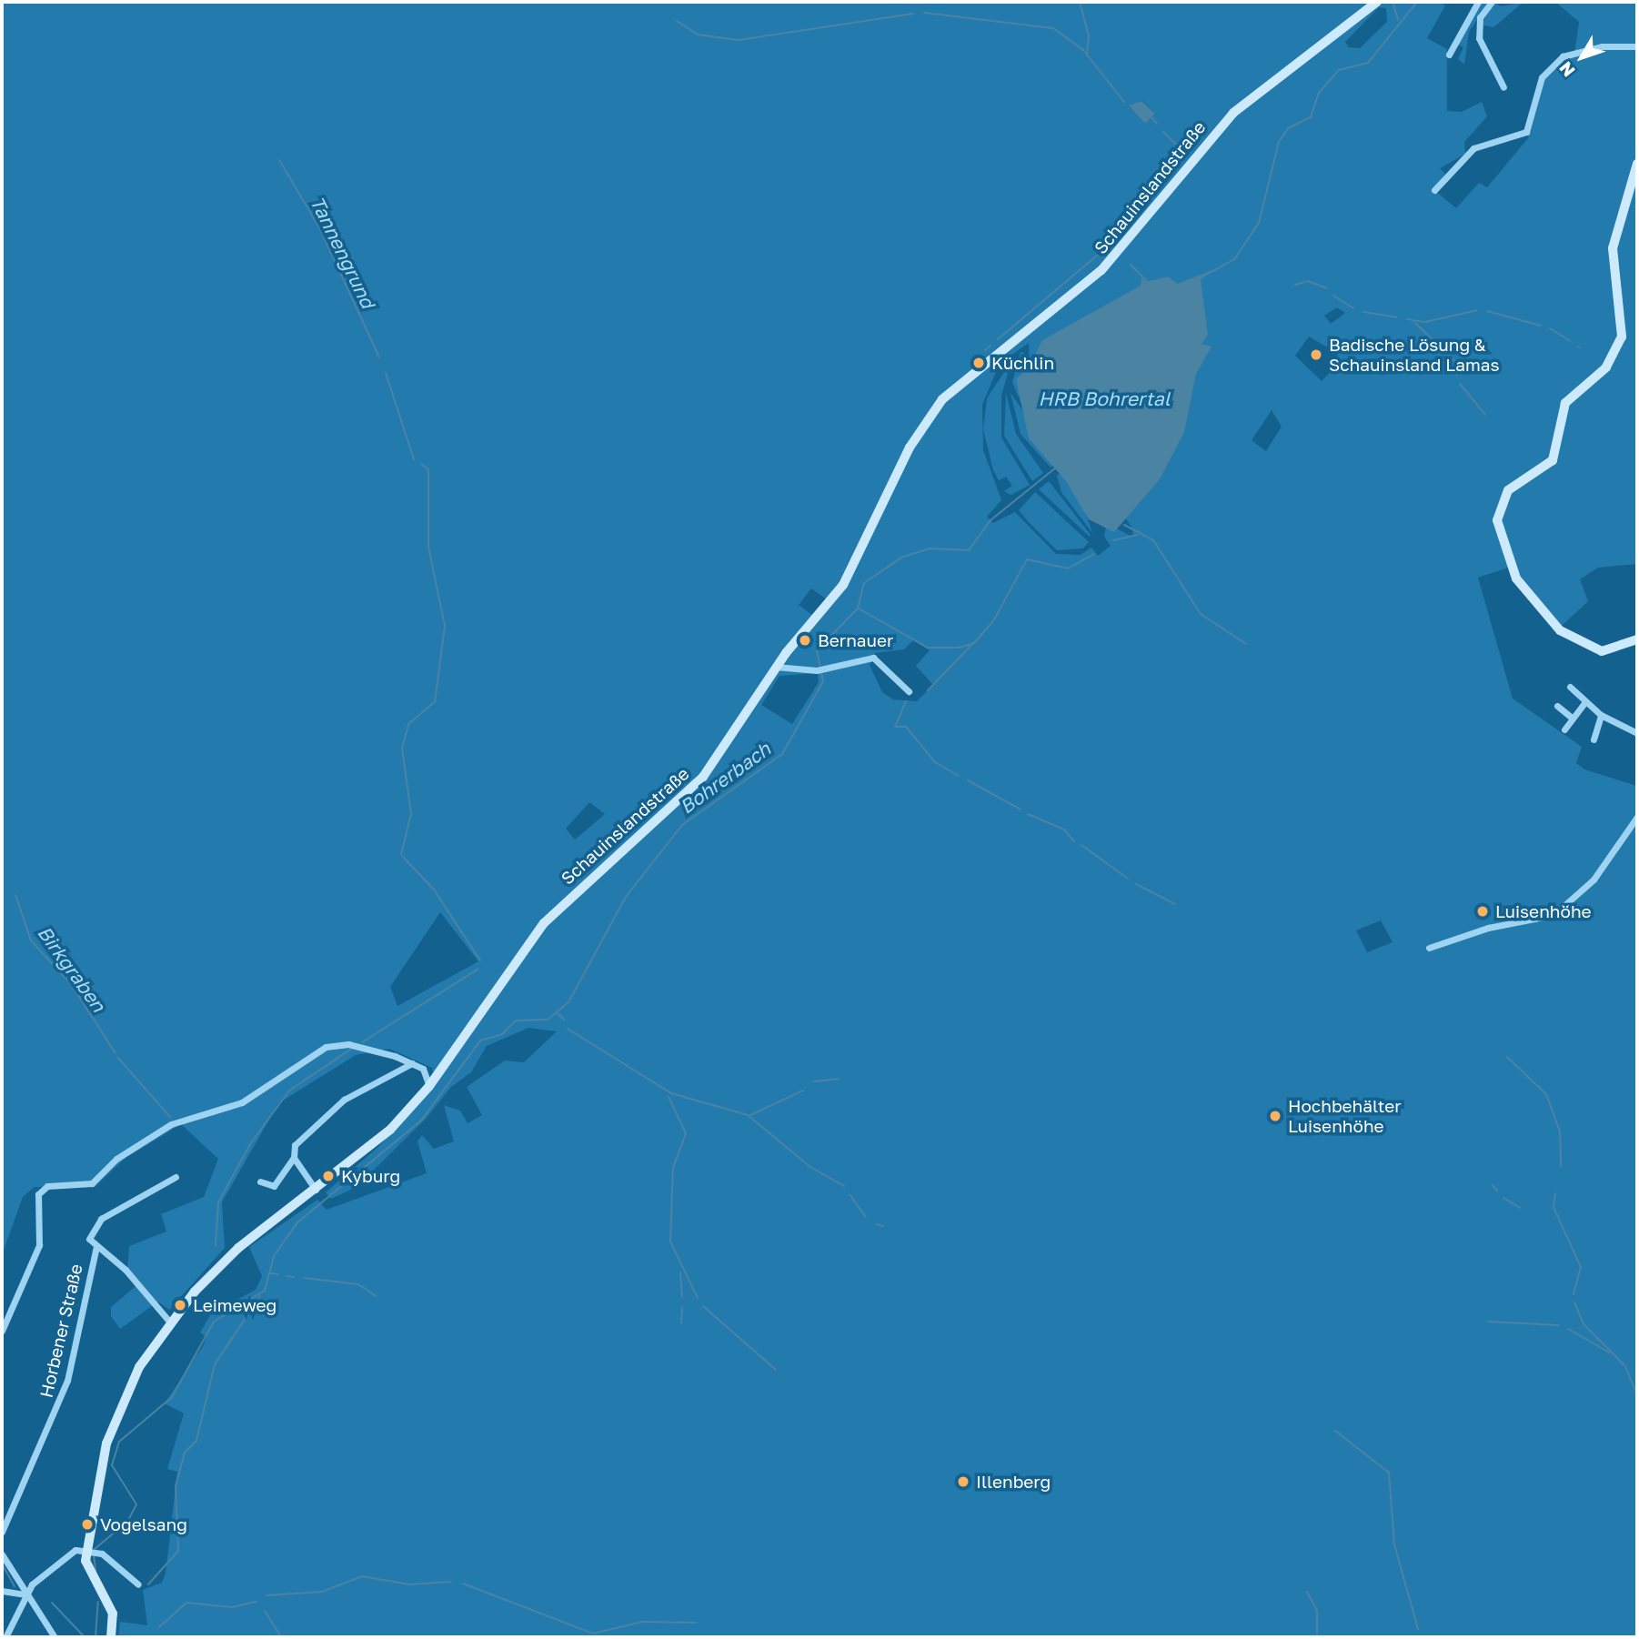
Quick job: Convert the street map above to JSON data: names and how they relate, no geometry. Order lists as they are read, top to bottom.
{
  "streets": {
    "main road": ["Schauinslandstraße"],
    "street": ["Horbener Straße"]
  },
  "water": [
    "Tannengrund",
    "HRB Bohrertal",
    "Bohrerbach",
    "Birkgraben"
  ],
  "places": [
    "Badische Lösung & Schauinsland Lamas",
    "Küchlin",
    "Bernauer",
    "Luisenhöhe",
    "Hochbehälter Luisenhöhe",
    "Kyburg",
    "Leimeweg",
    "Illenberg",
    "Vogelsang"
  ],
  "north": "bottom left"
}
